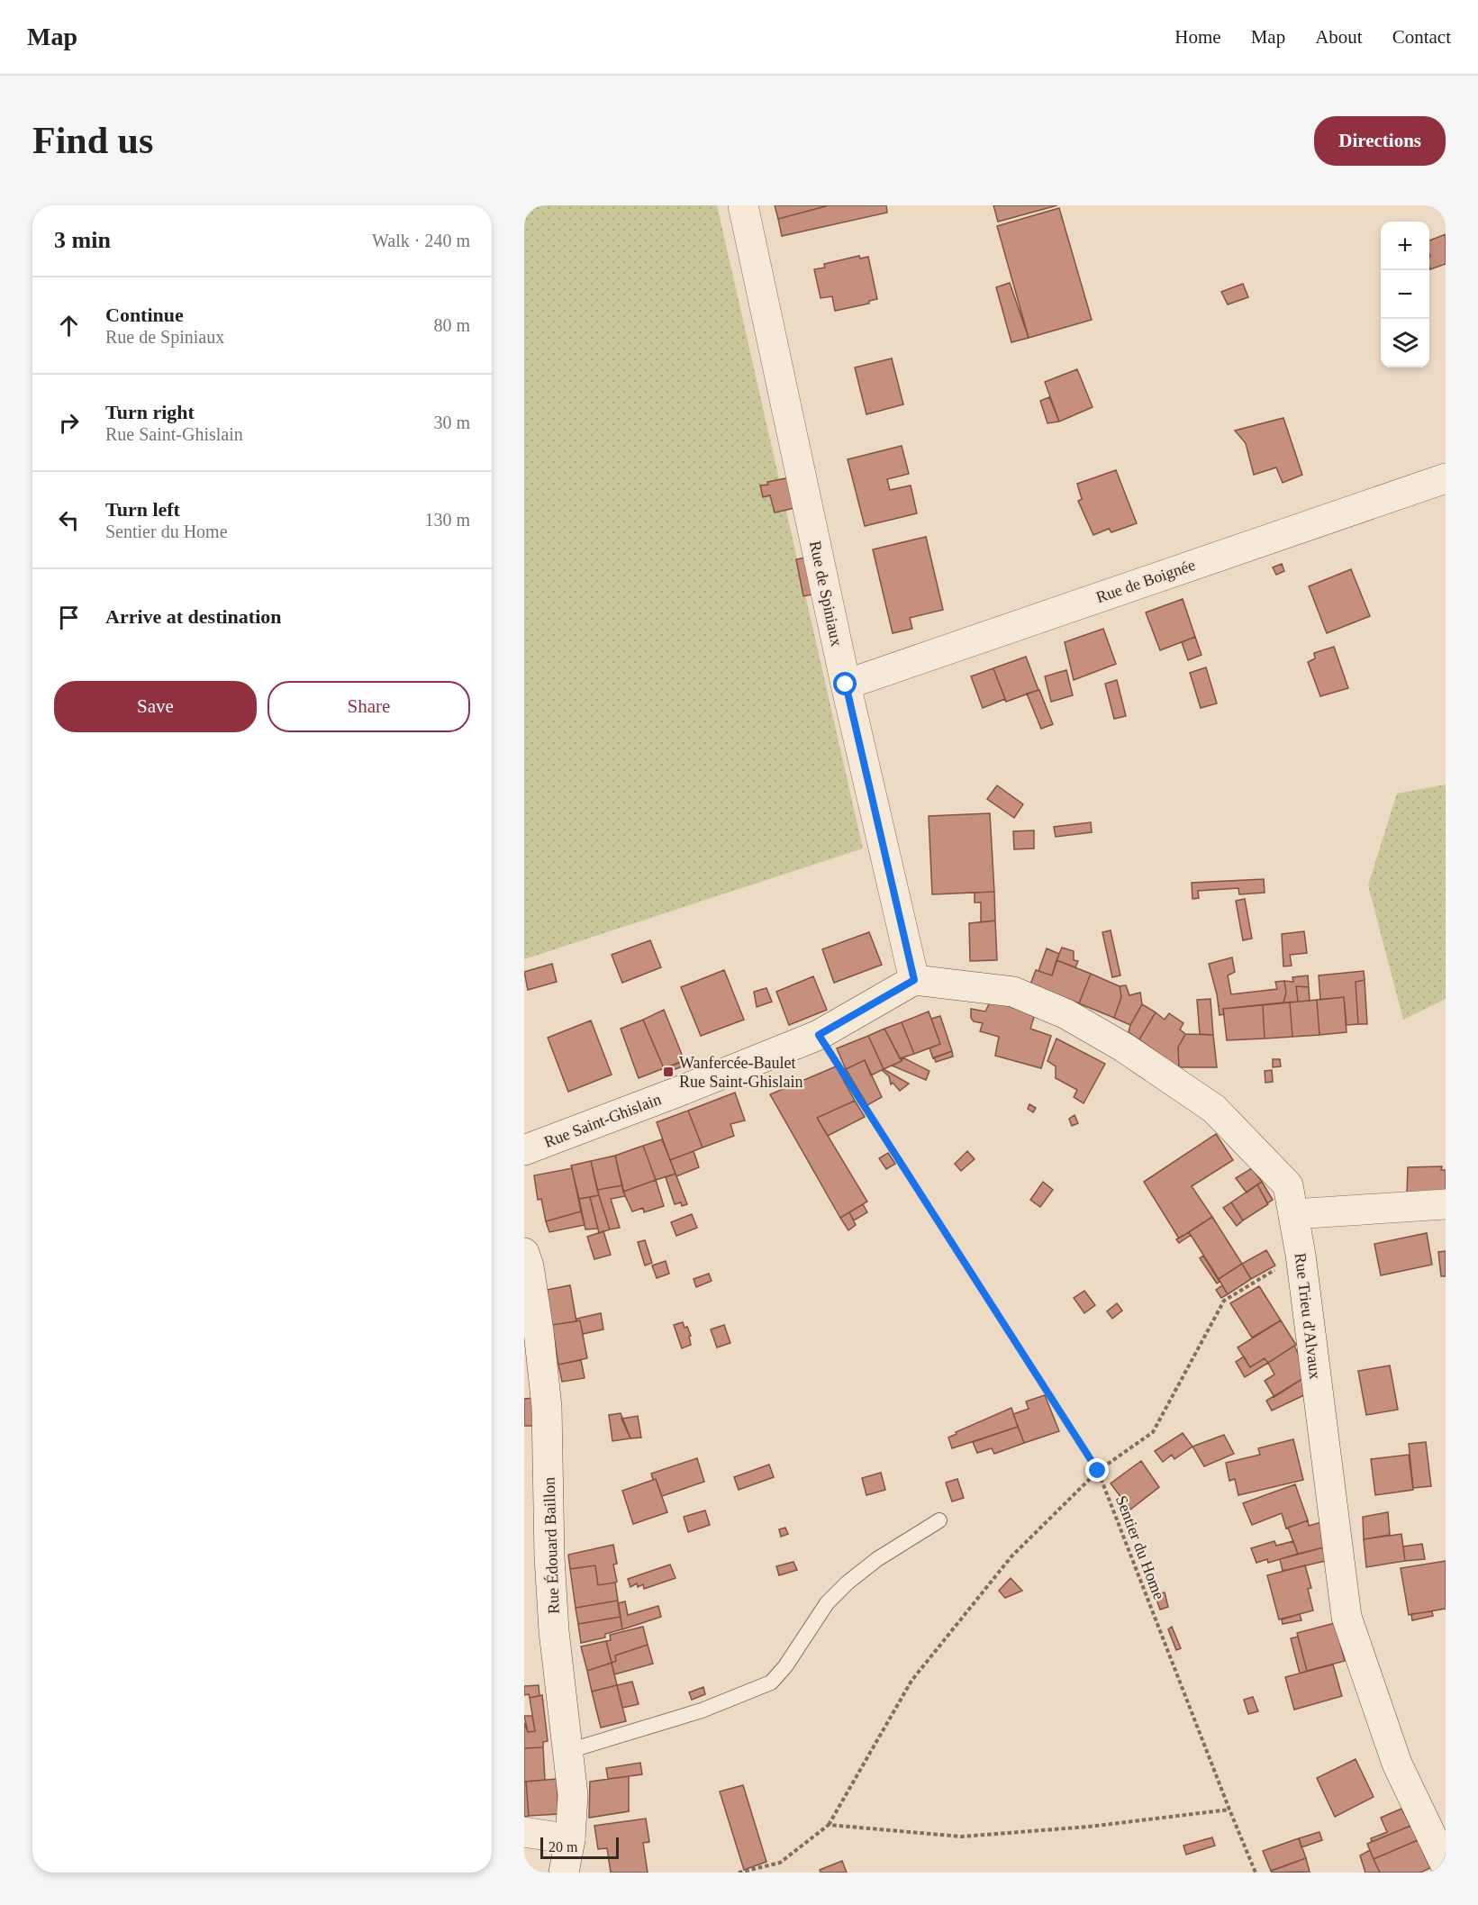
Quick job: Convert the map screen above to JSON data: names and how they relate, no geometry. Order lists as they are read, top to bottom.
{
  "streets": {
    "main road": [
      "Rue de Boignée",
      "Rue de Spiniaux",
      "Rue Saint-Ghislain",
      "Rue Trieu d'Alvaux",
      "Rue Édouard Baillon"
    ],
    "path": ["Sentier du Home"]
  },
  "crossings": [
    ["Rue de Boignée", "Rue de Spiniaux"],
    ["Rue de Spiniaux", "Rue Saint-Ghislain"],
    ["Rue de Spiniaux", "Rue Trieu d'Alvaux"],
    ["Rue Saint-Ghislain", "Rue Trieu d'Alvaux"],
    ["Rue Saint-Ghislain", "Sentier du Home"]
  ],
  "places": {
    "transit": ["Wanfercée-Baulet Rue Saint-Ghislain"]
  },
  "scale_bar": "20 m",
  "page": {
    "header": "Map",
    "nav": [
      "Home",
      "Map",
      "About",
      "Contact"
    ],
    "buttons": [
      "Directions",
      ["Save", "Share"]
    ],
    "title": "Find us",
    "heading": ["3 min", "Walk · 240 m"],
    "map_buttons": ["+", "−"],
    "list": [
      ["Continue", "Rue de Spiniaux", "80 m"],
      ["Turn right", "Rue Saint-Ghislain", "30 m"],
      ["Turn left", "Sentier du Home", "130 m"],
      "Arrive at destination"
    ],
    "scale": "20 m"
  }
}
